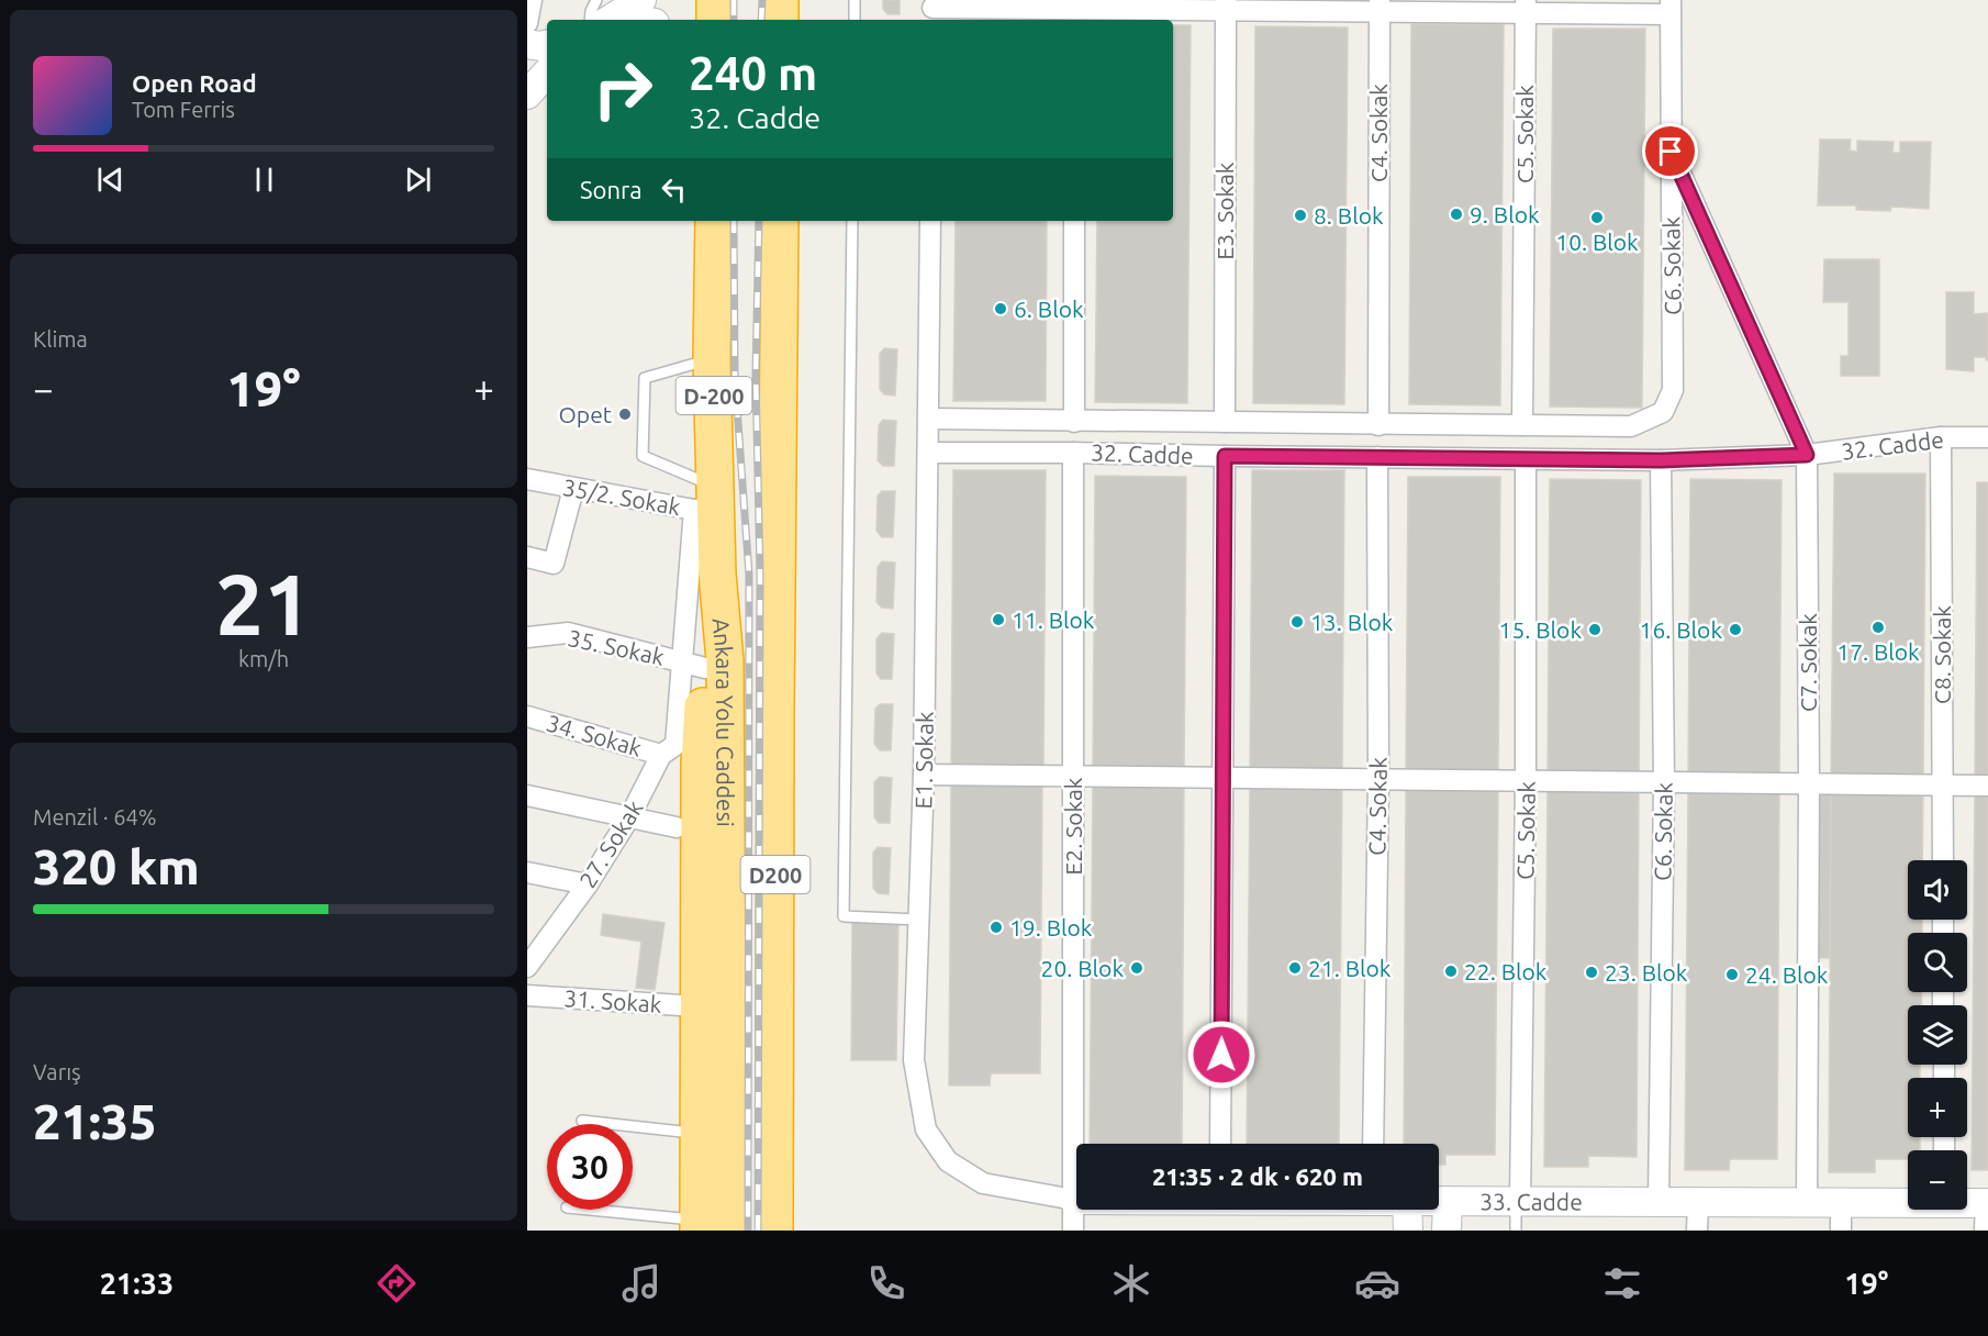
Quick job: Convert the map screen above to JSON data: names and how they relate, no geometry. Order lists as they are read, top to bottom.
{
  "streets": {
    "highway": ["D-200", "Ankara Yolu Caddesi", "D200"],
    "main road": ["33. Cadde"],
    "street": [
      "C4. Sokak",
      "C5. Sokak",
      "E3. Sokak",
      "C6. Sokak",
      "32. Cadde",
      "35/2. Sokak",
      "35. Sokak",
      "C8. Sokak",
      "C7. Sokak",
      "34. Sokak",
      "E1. Sokak",
      "E2. Sokak",
      "27. Sokak",
      "31. Sokak"
    ]
  },
  "crossings": [
    ["C4. Sokak", "32. Cadde"],
    ["C5. Sokak", "32. Cadde"],
    ["C5. Sokak", "33. Cadde"],
    ["E3. Sokak", "32. Cadde"],
    ["C6. Sokak", "32. Cadde"],
    ["C6. Sokak", "C7. Sokak"],
    ["C6. Sokak", "33. Cadde"],
    ["D-200", "D200"],
    ["32. Cadde", "C8. Sokak"],
    ["32. Cadde", "C7. Sokak"],
    ["32. Cadde", "E1. Sokak"],
    ["32. Cadde", "E2. Sokak"],
    ["35/2. Sokak", "Ankara Yolu Caddesi"],
    ["C7. Sokak", "33. Cadde"],
    ["34. Sokak", "27. Sokak"],
    ["E1. Sokak", "E2. Sokak"]
  ],
  "places": [
    "9. Blok",
    "8. Blok",
    "10. Blok",
    "6. Blok",
    "Opet",
    "11. Blok",
    "13. Blok",
    "17. Blok",
    "15. Blok",
    "16. Blok",
    "19. Blok",
    "20. Blok",
    "21. Blok",
    "22. Blok",
    "23. Blok",
    "24. Blok"
  ],
  "page": {
    "turn": ["240 m", "32. Cadde"],
    "song": ["Open Road", "Tom Ferris"],
    "then": "Sonra",
    "tile": [
      "Klima",
      ["21", "km/h"],
      ["Menzil · 64%", "320 km"],
      ["Varış", "21:35"]
    ],
    "heat": ["−", "19°", "+"],
    "map_buttons": ["+", "−"],
    "limit": "30",
    "trip": "21:35 · 2 dk · 620 m",
    "tabs": ["21:33", "19°"]
  }
}
